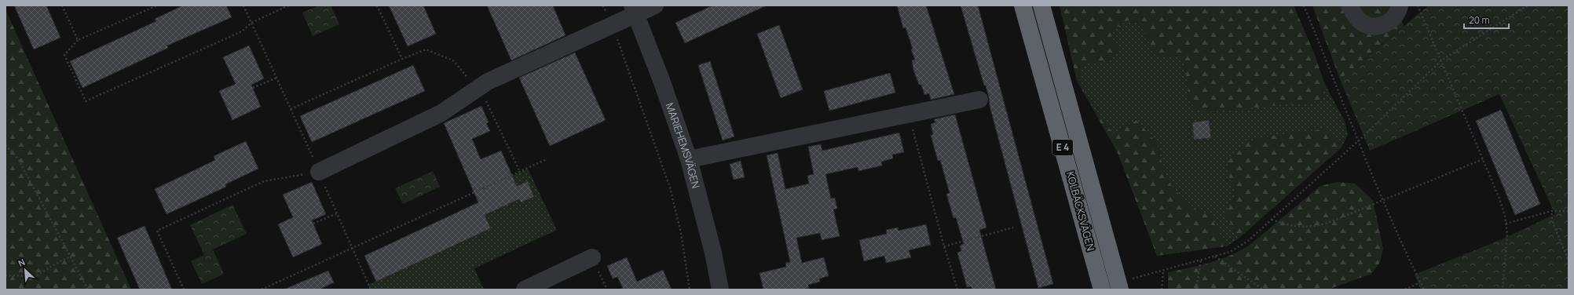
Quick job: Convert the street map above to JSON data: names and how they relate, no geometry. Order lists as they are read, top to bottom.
{
  "streets": {
    "highway": ["E 4", "KOLBÄCKSVÄGEN"],
    "street": ["MARIEHEMSVÄGEN"]
  },
  "scale_bar": "20 m",
  "north": "top left"
}
